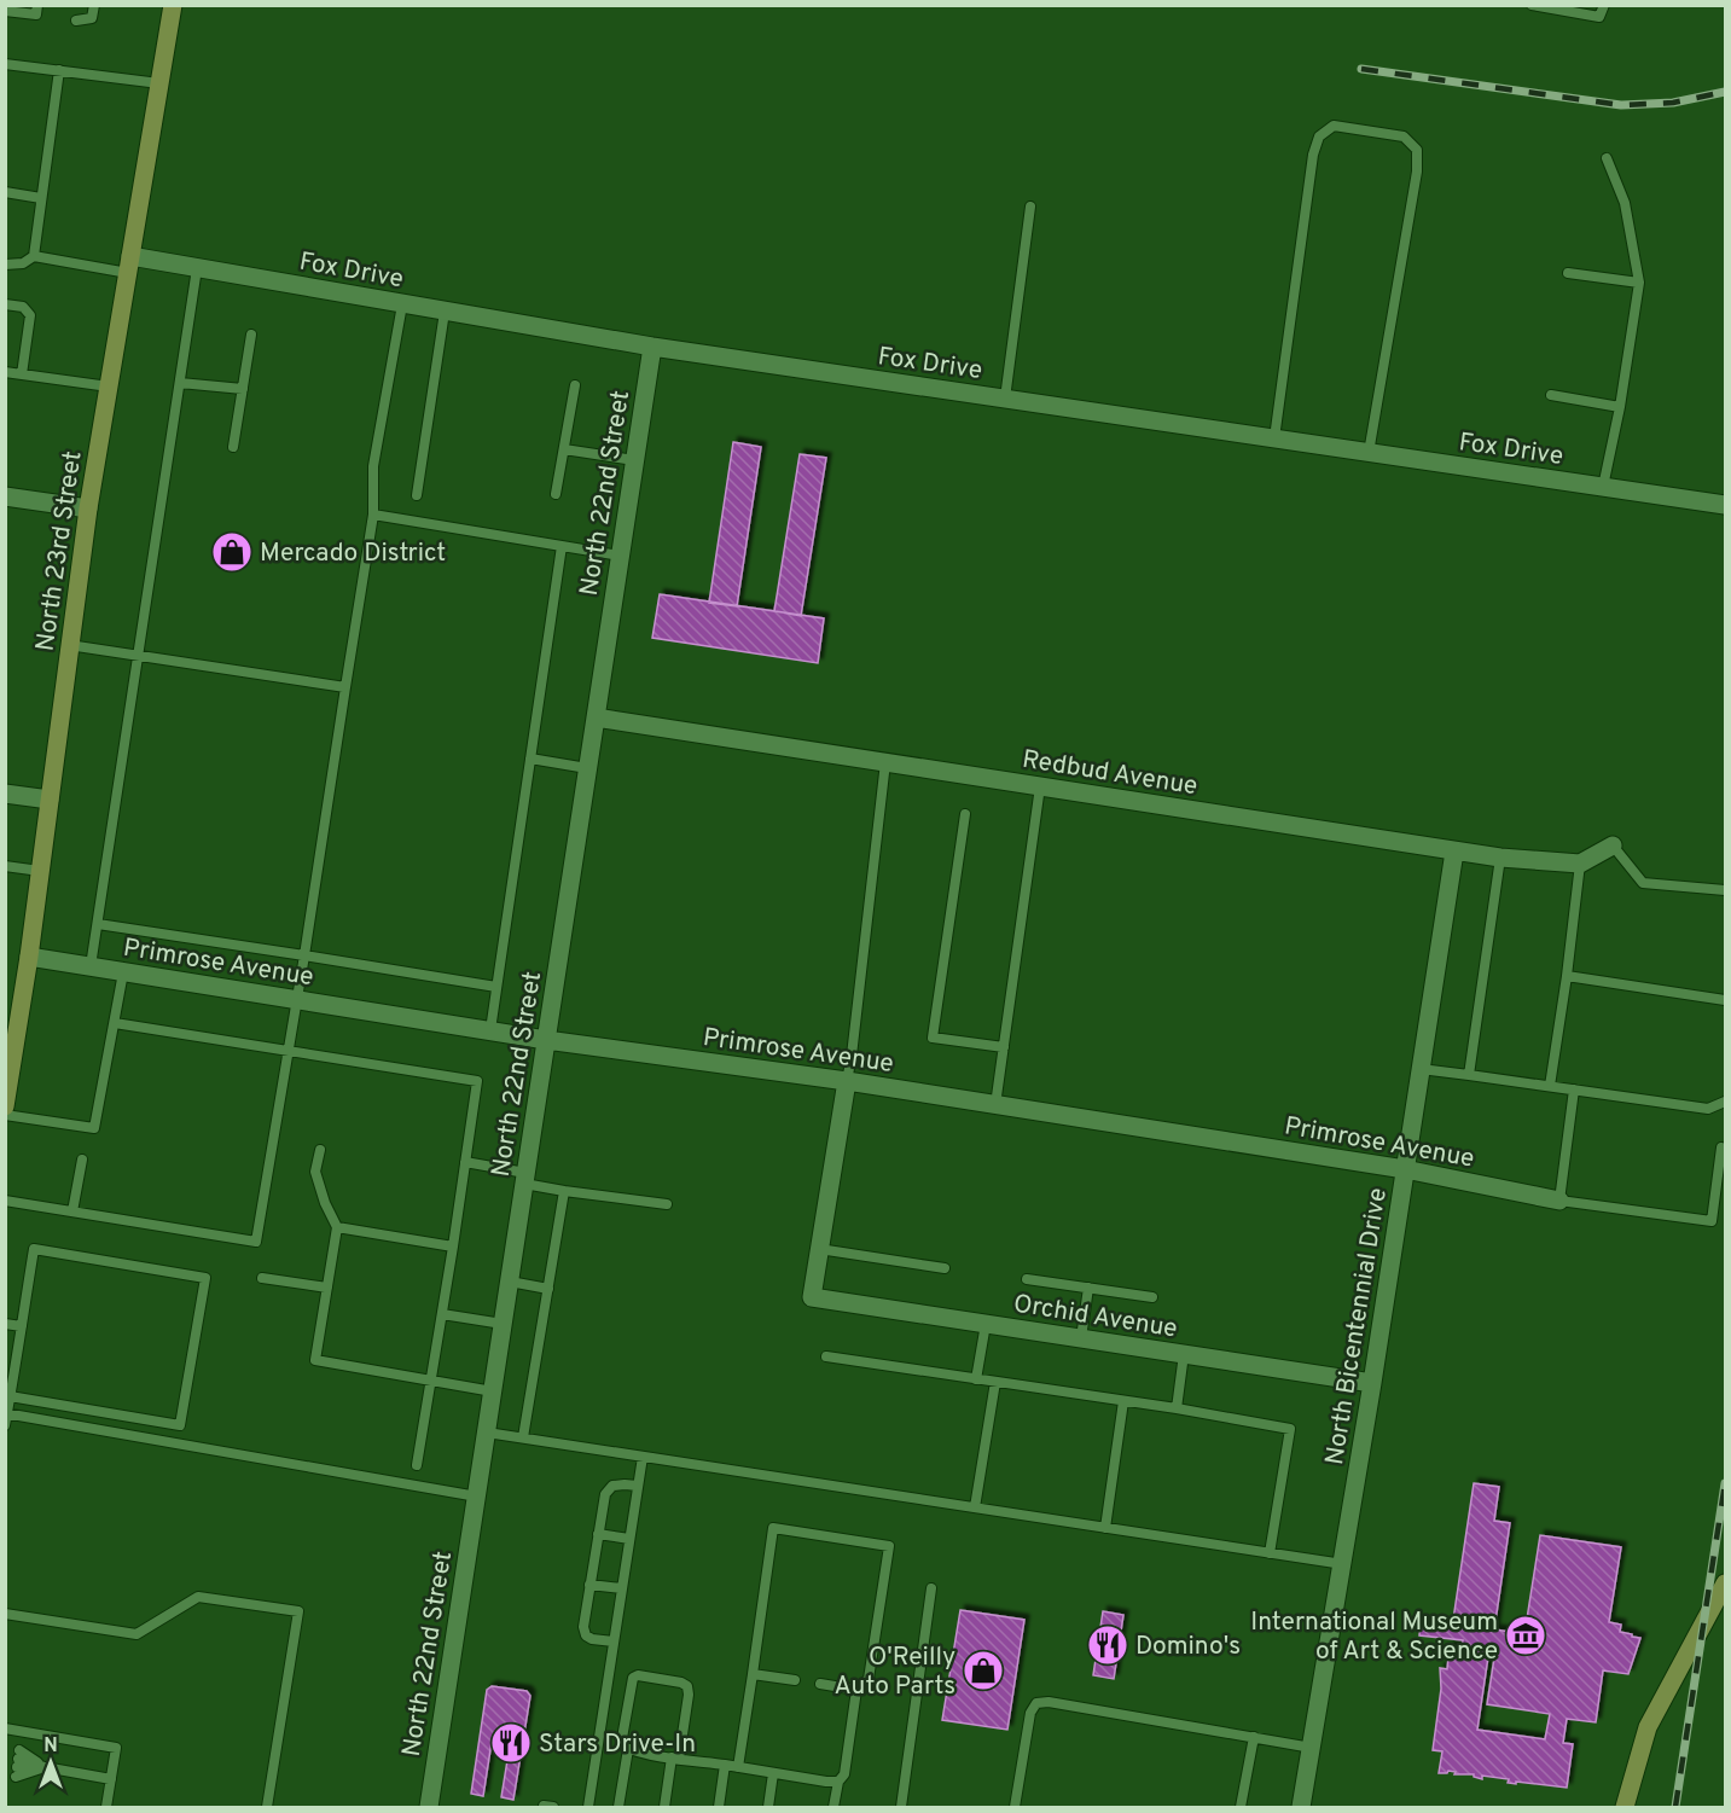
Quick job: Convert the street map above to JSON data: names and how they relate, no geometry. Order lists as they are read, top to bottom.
{
  "streets": {
    "main road": ["North 23rd Street"],
    "street": [
      "Fox Drive",
      "North 22nd Street",
      "Redbud Avenue",
      "Primrose Avenue",
      "Orchid Avenue",
      "North Bicentennial Drive"
    ]
  },
  "crossings": [
    ["Fox Drive", "North 22nd Street"],
    ["Fox Drive", "North 23rd Street"],
    ["North 22nd Street", "Redbud Avenue"],
    ["North 22nd Street", "Primrose Avenue"],
    ["North 23rd Street", "Primrose Avenue"],
    ["Redbud Avenue", "North Bicentennial Drive"],
    ["Primrose Avenue", "North Bicentennial Drive"],
    ["Orchid Avenue", "North Bicentennial Drive"]
  ],
  "places": {
    "shop": ["Mercado District", "O'Reilly Auto Parts"],
    "museum": ["International Museum of Art & Science"],
    "restaurant": ["Domino's", "Stars Drive-In"]
  },
  "north": "top"
}
